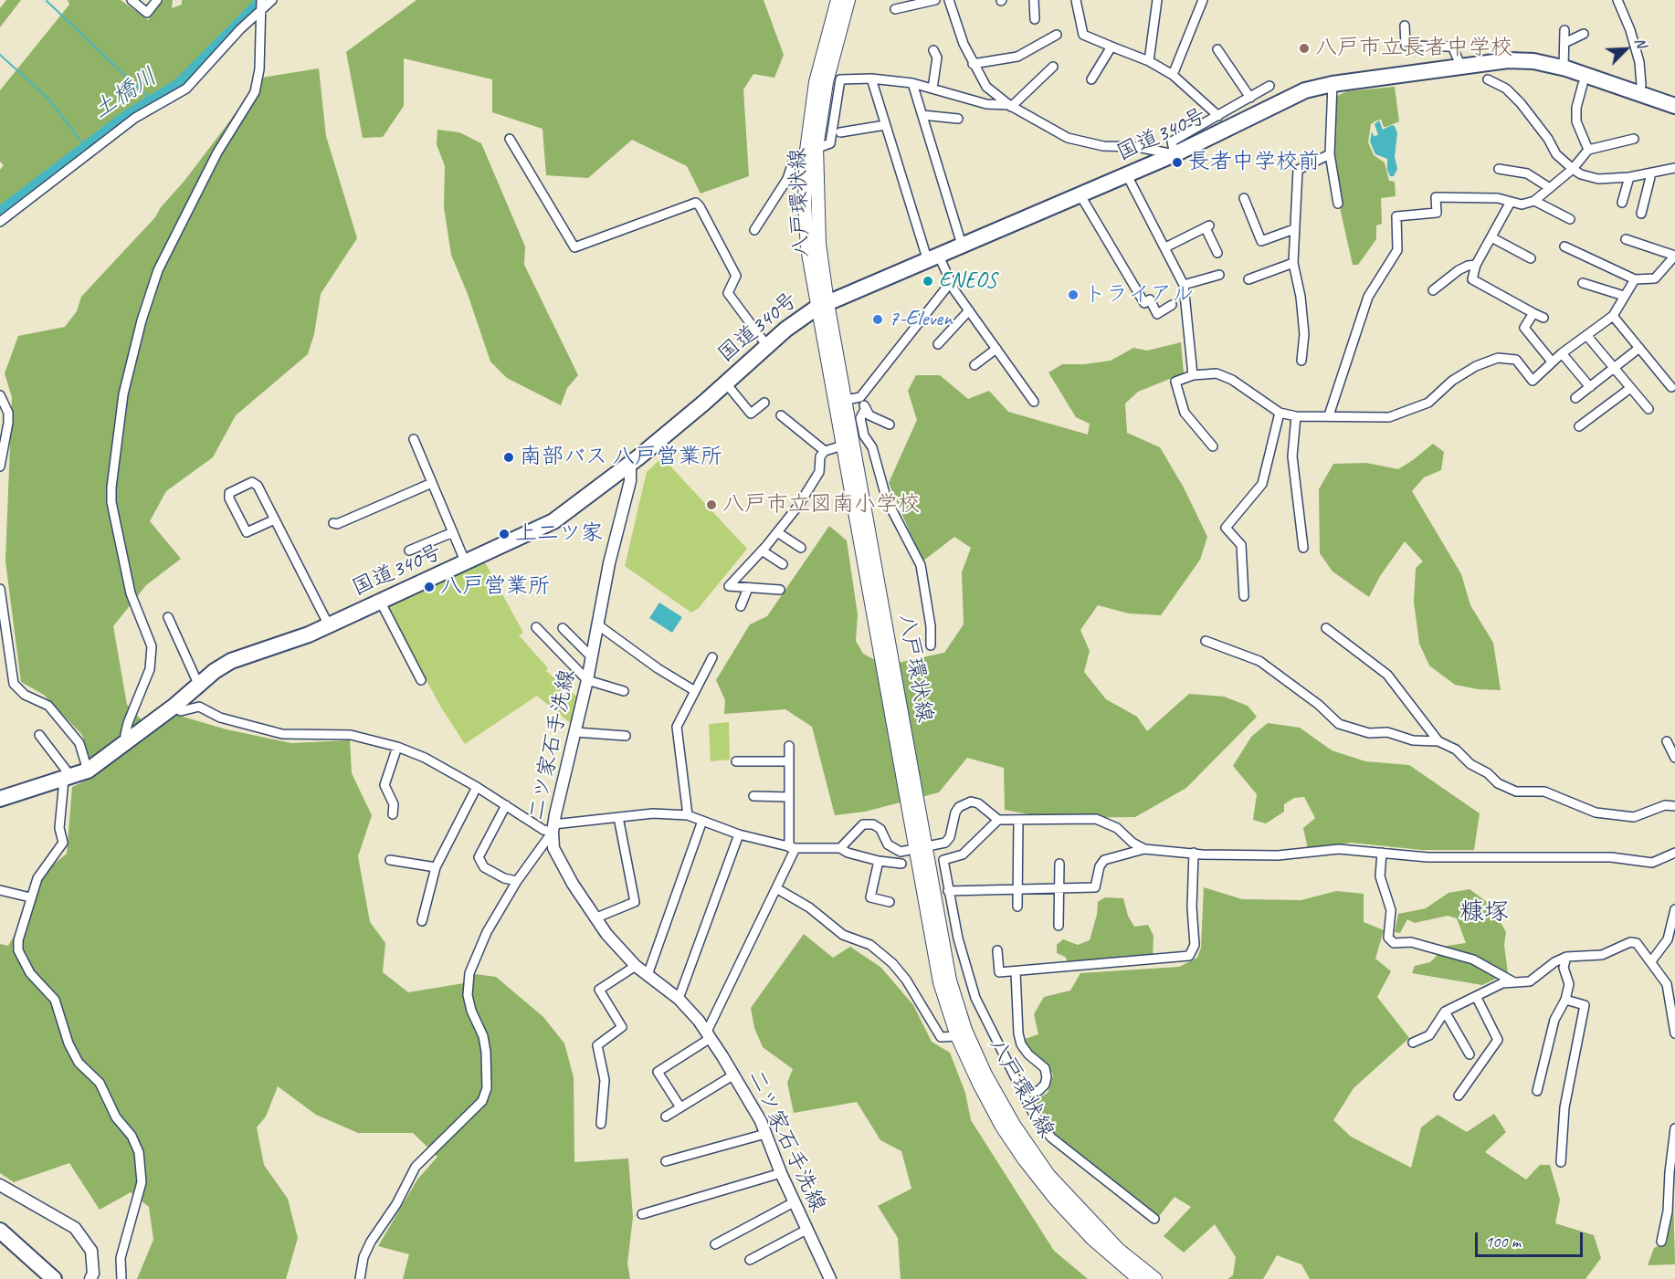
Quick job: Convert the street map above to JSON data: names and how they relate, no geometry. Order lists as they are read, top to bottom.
{
  "streets": {
    "highway": ["国道340号"],
    "main road": ["八戸環状線"],
    "street": ["二ツ家石手洗線"]
  },
  "crossings": [
    ["国道340号", "八戸環状線"],
    ["国道340号", "二ツ家石手洗線"]
  ],
  "districts": ["糠塚"],
  "water": ["土橋川"],
  "places": [
    "八戸市立長者中学校",
    "長者中学校前",
    "ENEOS",
    "トライアル",
    "7-Eleven",
    "南部バス 八戸営業所",
    "八戸市立図南小学校",
    "上二ツ家",
    "八戸営業所"
  ],
  "scale_bar": "100 m",
  "north": "top right"
}
